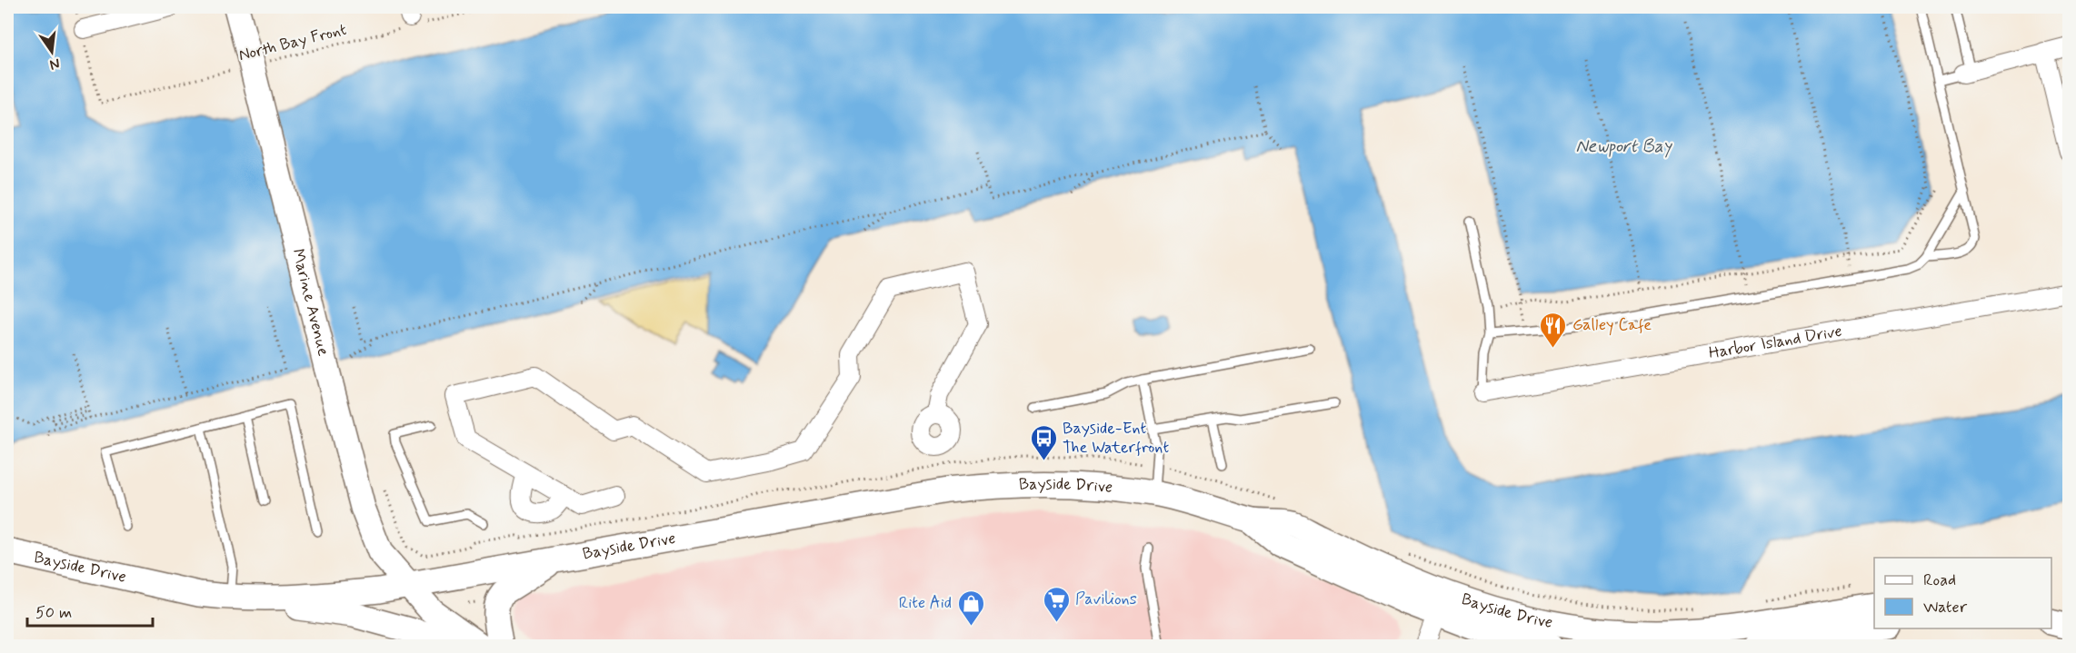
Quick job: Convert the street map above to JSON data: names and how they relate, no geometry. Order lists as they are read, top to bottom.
{
  "streets": {
    "main road": ["Marine Avenue", "Bayside Drive"],
    "street": ["Harbor Island Drive"],
    "path": ["North Bay Front"]
  },
  "crossings": [
    ["North Bay Front", "Marine Avenue"],
    ["Marine Avenue", "Bayside Drive"]
  ],
  "water": ["Newport Bay"],
  "places": {
    "restaurant": ["Galley Cafe"],
    "bus stop": ["Bayside-Ent The Waterfront"],
    "supermarket": ["Pavilions"],
    "shop": ["Rite Aid"]
  },
  "legend": ["Road", "Water"],
  "scale_bar": "50 m",
  "north": "bottom"
}
